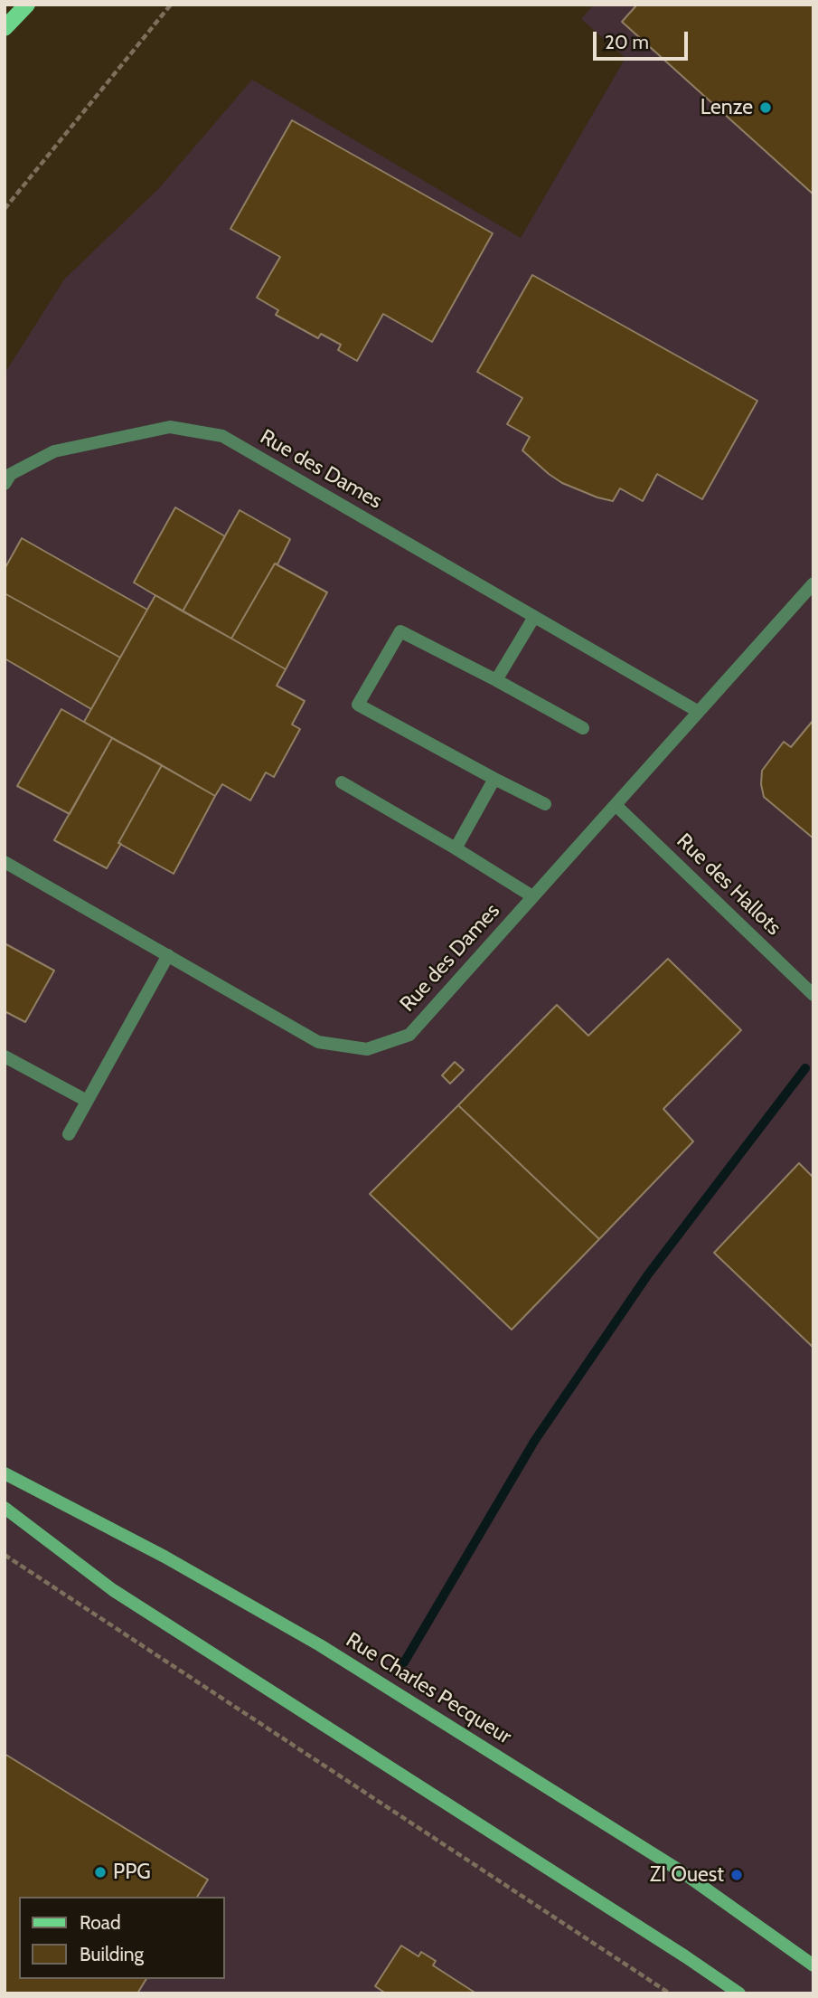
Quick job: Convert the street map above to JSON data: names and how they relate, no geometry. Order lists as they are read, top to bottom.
{
  "streets": {
    "main road": ["Rue Charles Pecqueur"],
    "street": ["Rue des Dames", "Rue des Hallots"]
  },
  "crossings": [
    ["Rue des Dames", "Rue des Hallots"]
  ],
  "places": ["Lenze", "PPG", "ZI Ouest"],
  "legend": ["Road", "Building"],
  "scale_bar": "20 m"
}
